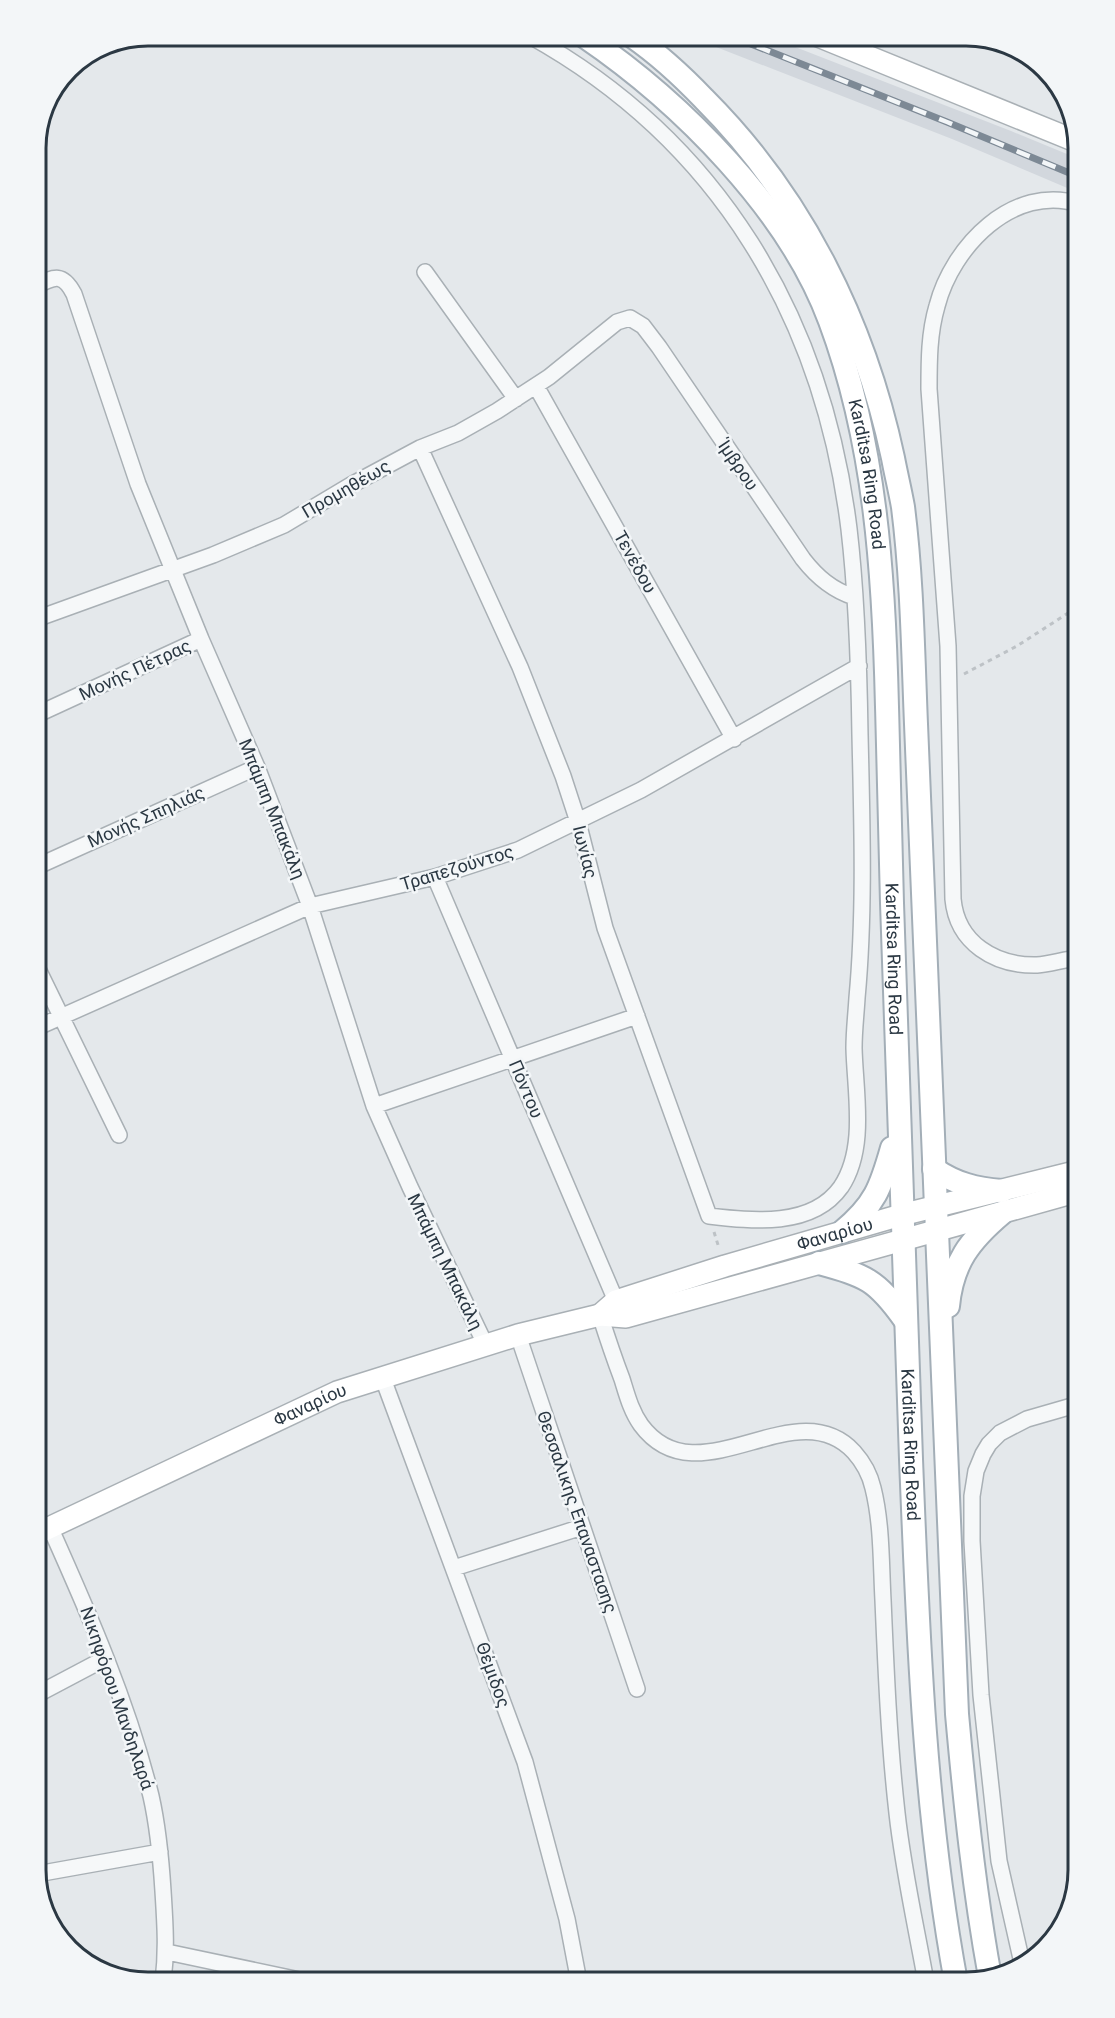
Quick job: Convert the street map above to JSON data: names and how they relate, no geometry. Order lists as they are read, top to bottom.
{
  "streets": {
    "main road": ["Karditsa Ring Road", "Φαναρίου"],
    "street": [
      "Ίμβρου",
      "Προμηθέως",
      "Τενέδου",
      "Μονής Πέτρας",
      "Μπάμπη Μπακάλη",
      "Μονής Σπηλιάς",
      "Ιωνίας",
      "Τραπεζούντος",
      "Πόντου",
      "Θεσσαλικης Επαναστασης",
      "Θέμιδος",
      "Νικηφόρου Μανδηλαρά"
    ]
  },
  "crossings": [
    ["Ίμβρου", "Προμηθέως"],
    ["Karditsa Ring Road", "Φαναρίου"],
    ["Προμηθέως", "Τενέδου"],
    ["Προμηθέως", "Μπάμπη Μπακάλη"],
    ["Προμηθέως", "Ιωνίας"],
    ["Τενέδου", "Τραπεζούντος"],
    ["Μονής Πέτρας", "Μπάμπη Μπακάλη"],
    ["Μπάμπη Μπακάλη", "Μονής Σπηλιάς"],
    ["Μπάμπη Μπακάλη", "Τραπεζούντος"],
    ["Μπάμπη Μπακάλη", "Φαναρίου"],
    ["Ιωνίας", "Τραπεζούντος"],
    ["Τραπεζούντος", "Πόντου"],
    ["Πόντου", "Φαναρίου"],
    ["Φαναρίου", "Θεσσαλικης Επαναστασης"],
    ["Φαναρίου", "Θέμιδος"]
  ]
}
